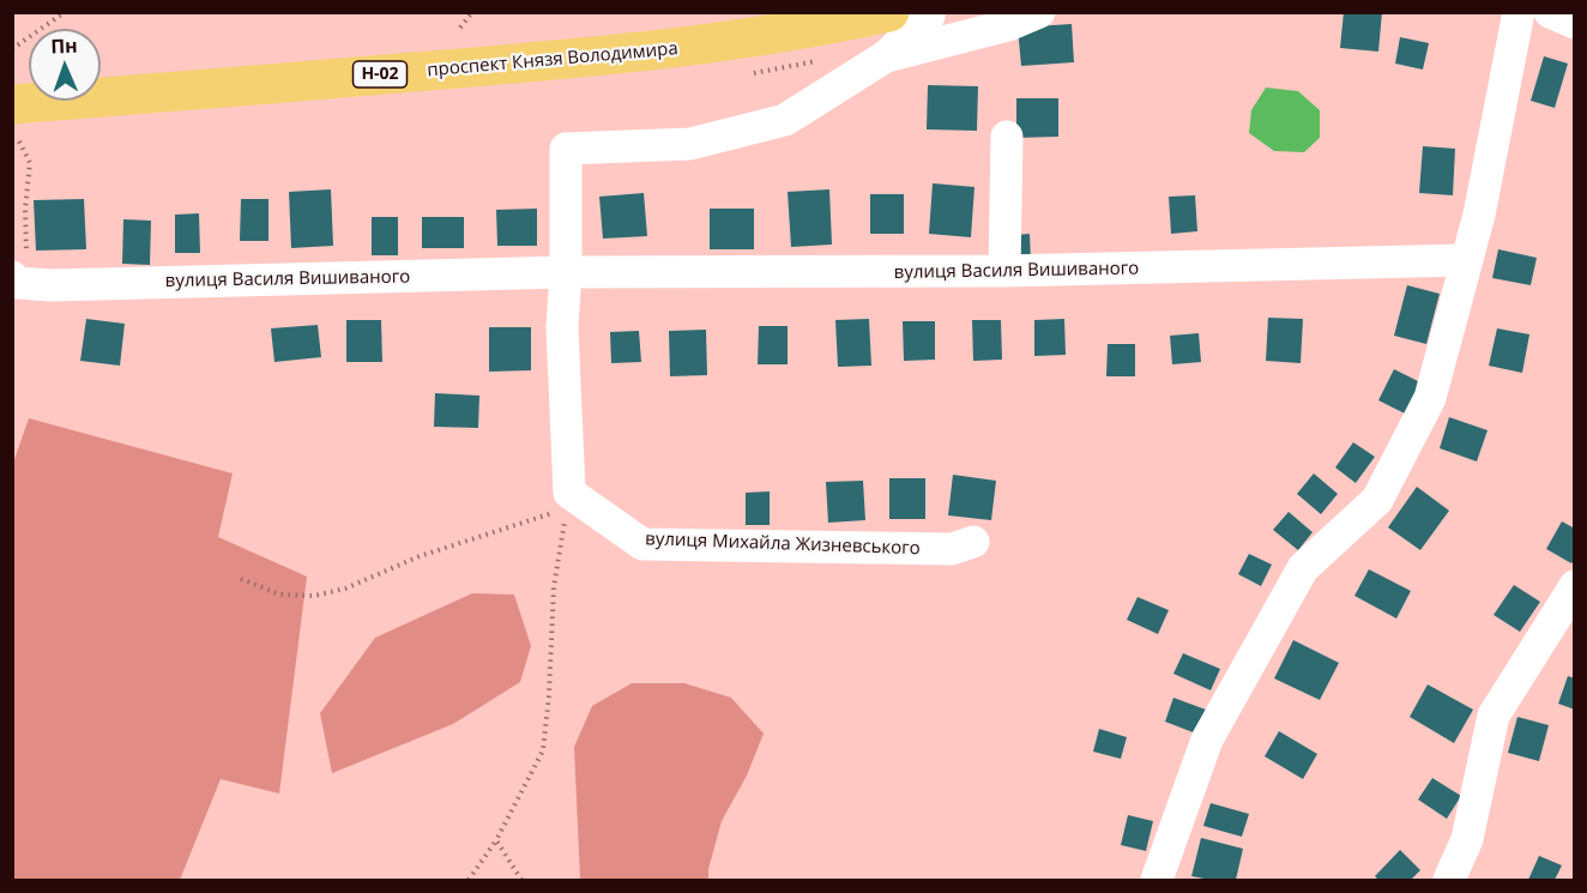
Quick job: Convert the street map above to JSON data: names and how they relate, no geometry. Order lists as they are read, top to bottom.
{
  "streets": {
    "main road": ["проспект Князя Володимира", "Н-02"],
    "street": ["вулиця Василя Вишиваного", "вулиця Михайла Жизневського"]
  },
  "north": "top"
}
